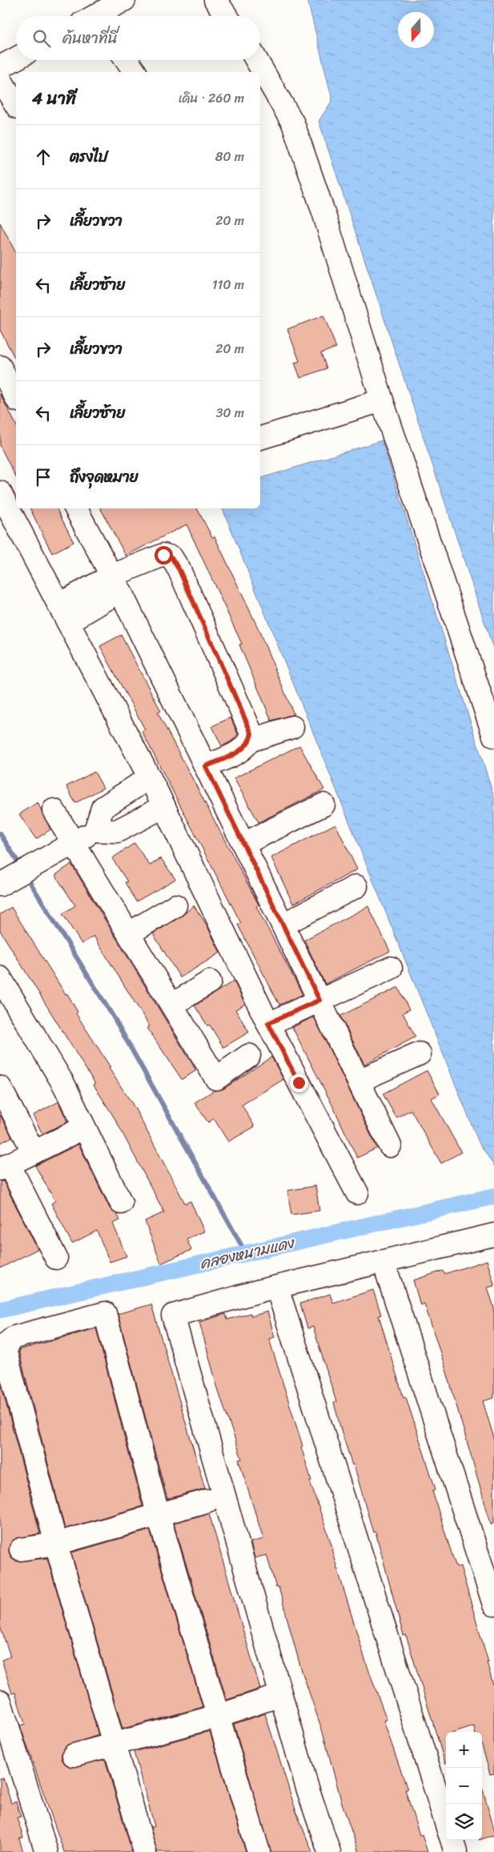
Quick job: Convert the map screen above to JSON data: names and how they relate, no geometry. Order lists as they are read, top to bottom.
{
  "water": ["คลองหนามแดง"],
  "north": "bottom",
  "page": {
    "search": "ค้นหาที่นี่",
    "heading": ["4 นาที", "เดิน · 260 m"],
    "list": [
      ["ตรงไป", "80 m"],
      ["เลี้ยวขวา", "20 m"],
      ["เลี้ยวซ้าย", "110 m"],
      ["เลี้ยวขวา", "20 m"],
      ["เลี้ยวซ้าย", "30 m"],
      "ถึงจุดหมาย"
    ],
    "map_buttons": ["+", "−"]
  }
}
